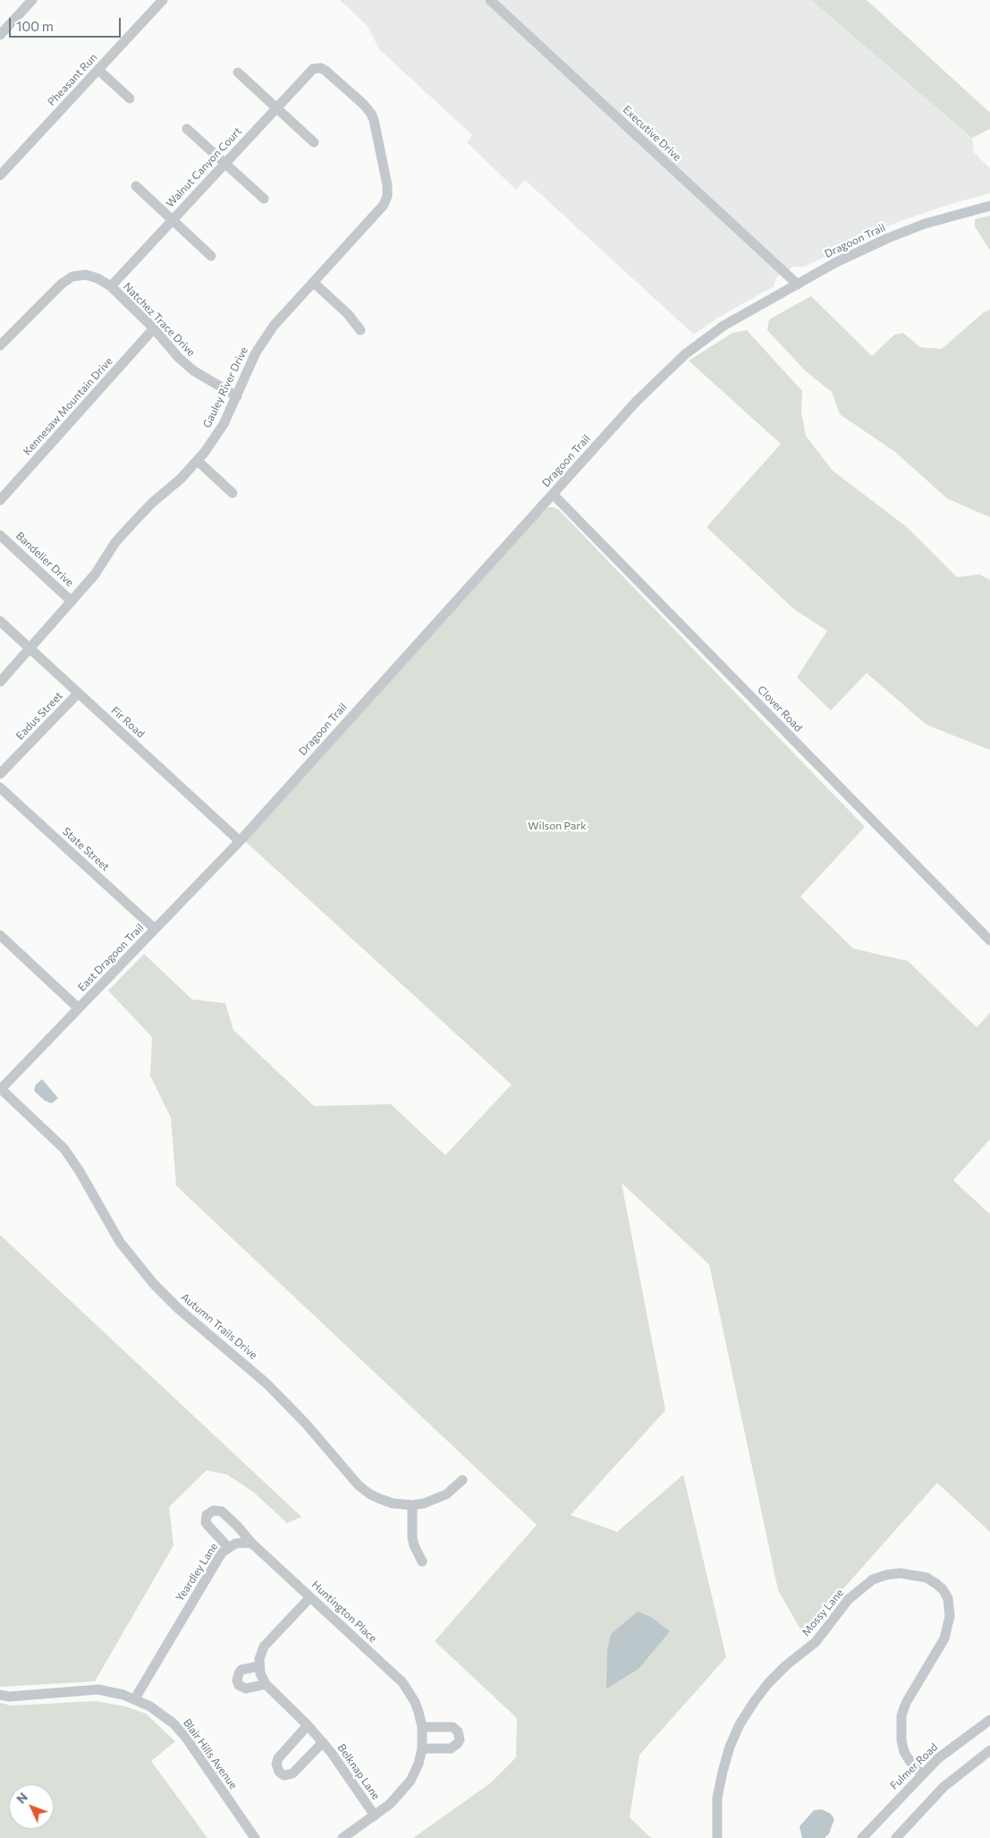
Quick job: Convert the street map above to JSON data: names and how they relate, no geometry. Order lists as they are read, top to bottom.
{
  "streets": {
    "street": [
      "Pheasant Run",
      "Executive Drive",
      "Walnut Canyon Court",
      "Dragoon Trail",
      "Natchez Trace Drive",
      "Gauley River Drive",
      "Kennesaw Mountain Drive",
      "Bandelier Drive",
      "Clover Road",
      "Eadus Street",
      "Fir Road",
      "State Street",
      "East Dragoon Trail",
      "Autumn Trails Drive",
      "Yeardley Lane",
      "Huntington Place",
      "Mossy Lane",
      "Blair Hills Avenue",
      "Fulmer Road",
      "Belknap Lane"
    ]
  },
  "crossings": [
    ["Executive Drive", "Dragoon Trail"],
    ["Walnut Canyon Court", "Natchez Trace Drive"],
    ["Walnut Canyon Court", "Gauley River Drive"],
    ["Dragoon Trail", "Clover Road"],
    ["Dragoon Trail", "Fir Road"],
    ["Dragoon Trail", "East Dragoon Trail"],
    ["Natchez Trace Drive", "Gauley River Drive"],
    ["Natchez Trace Drive", "Kennesaw Mountain Drive"],
    ["Gauley River Drive", "Bandelier Drive"],
    ["Gauley River Drive", "Fir Road"],
    ["Eadus Street", "Fir Road"],
    ["Fir Road", "East Dragoon Trail"],
    ["State Street", "East Dragoon Trail"],
    ["East Dragoon Trail", "Autumn Trails Drive"],
    ["Yeardley Lane", "Huntington Place"],
    ["Yeardley Lane", "Blair Hills Avenue"],
    ["Huntington Place", "Belknap Lane"],
    ["Mossy Lane", "Fulmer Road"]
  ],
  "parks": ["Wilson Park"],
  "scale_bar": "100 m",
  "north": "top left"
}
